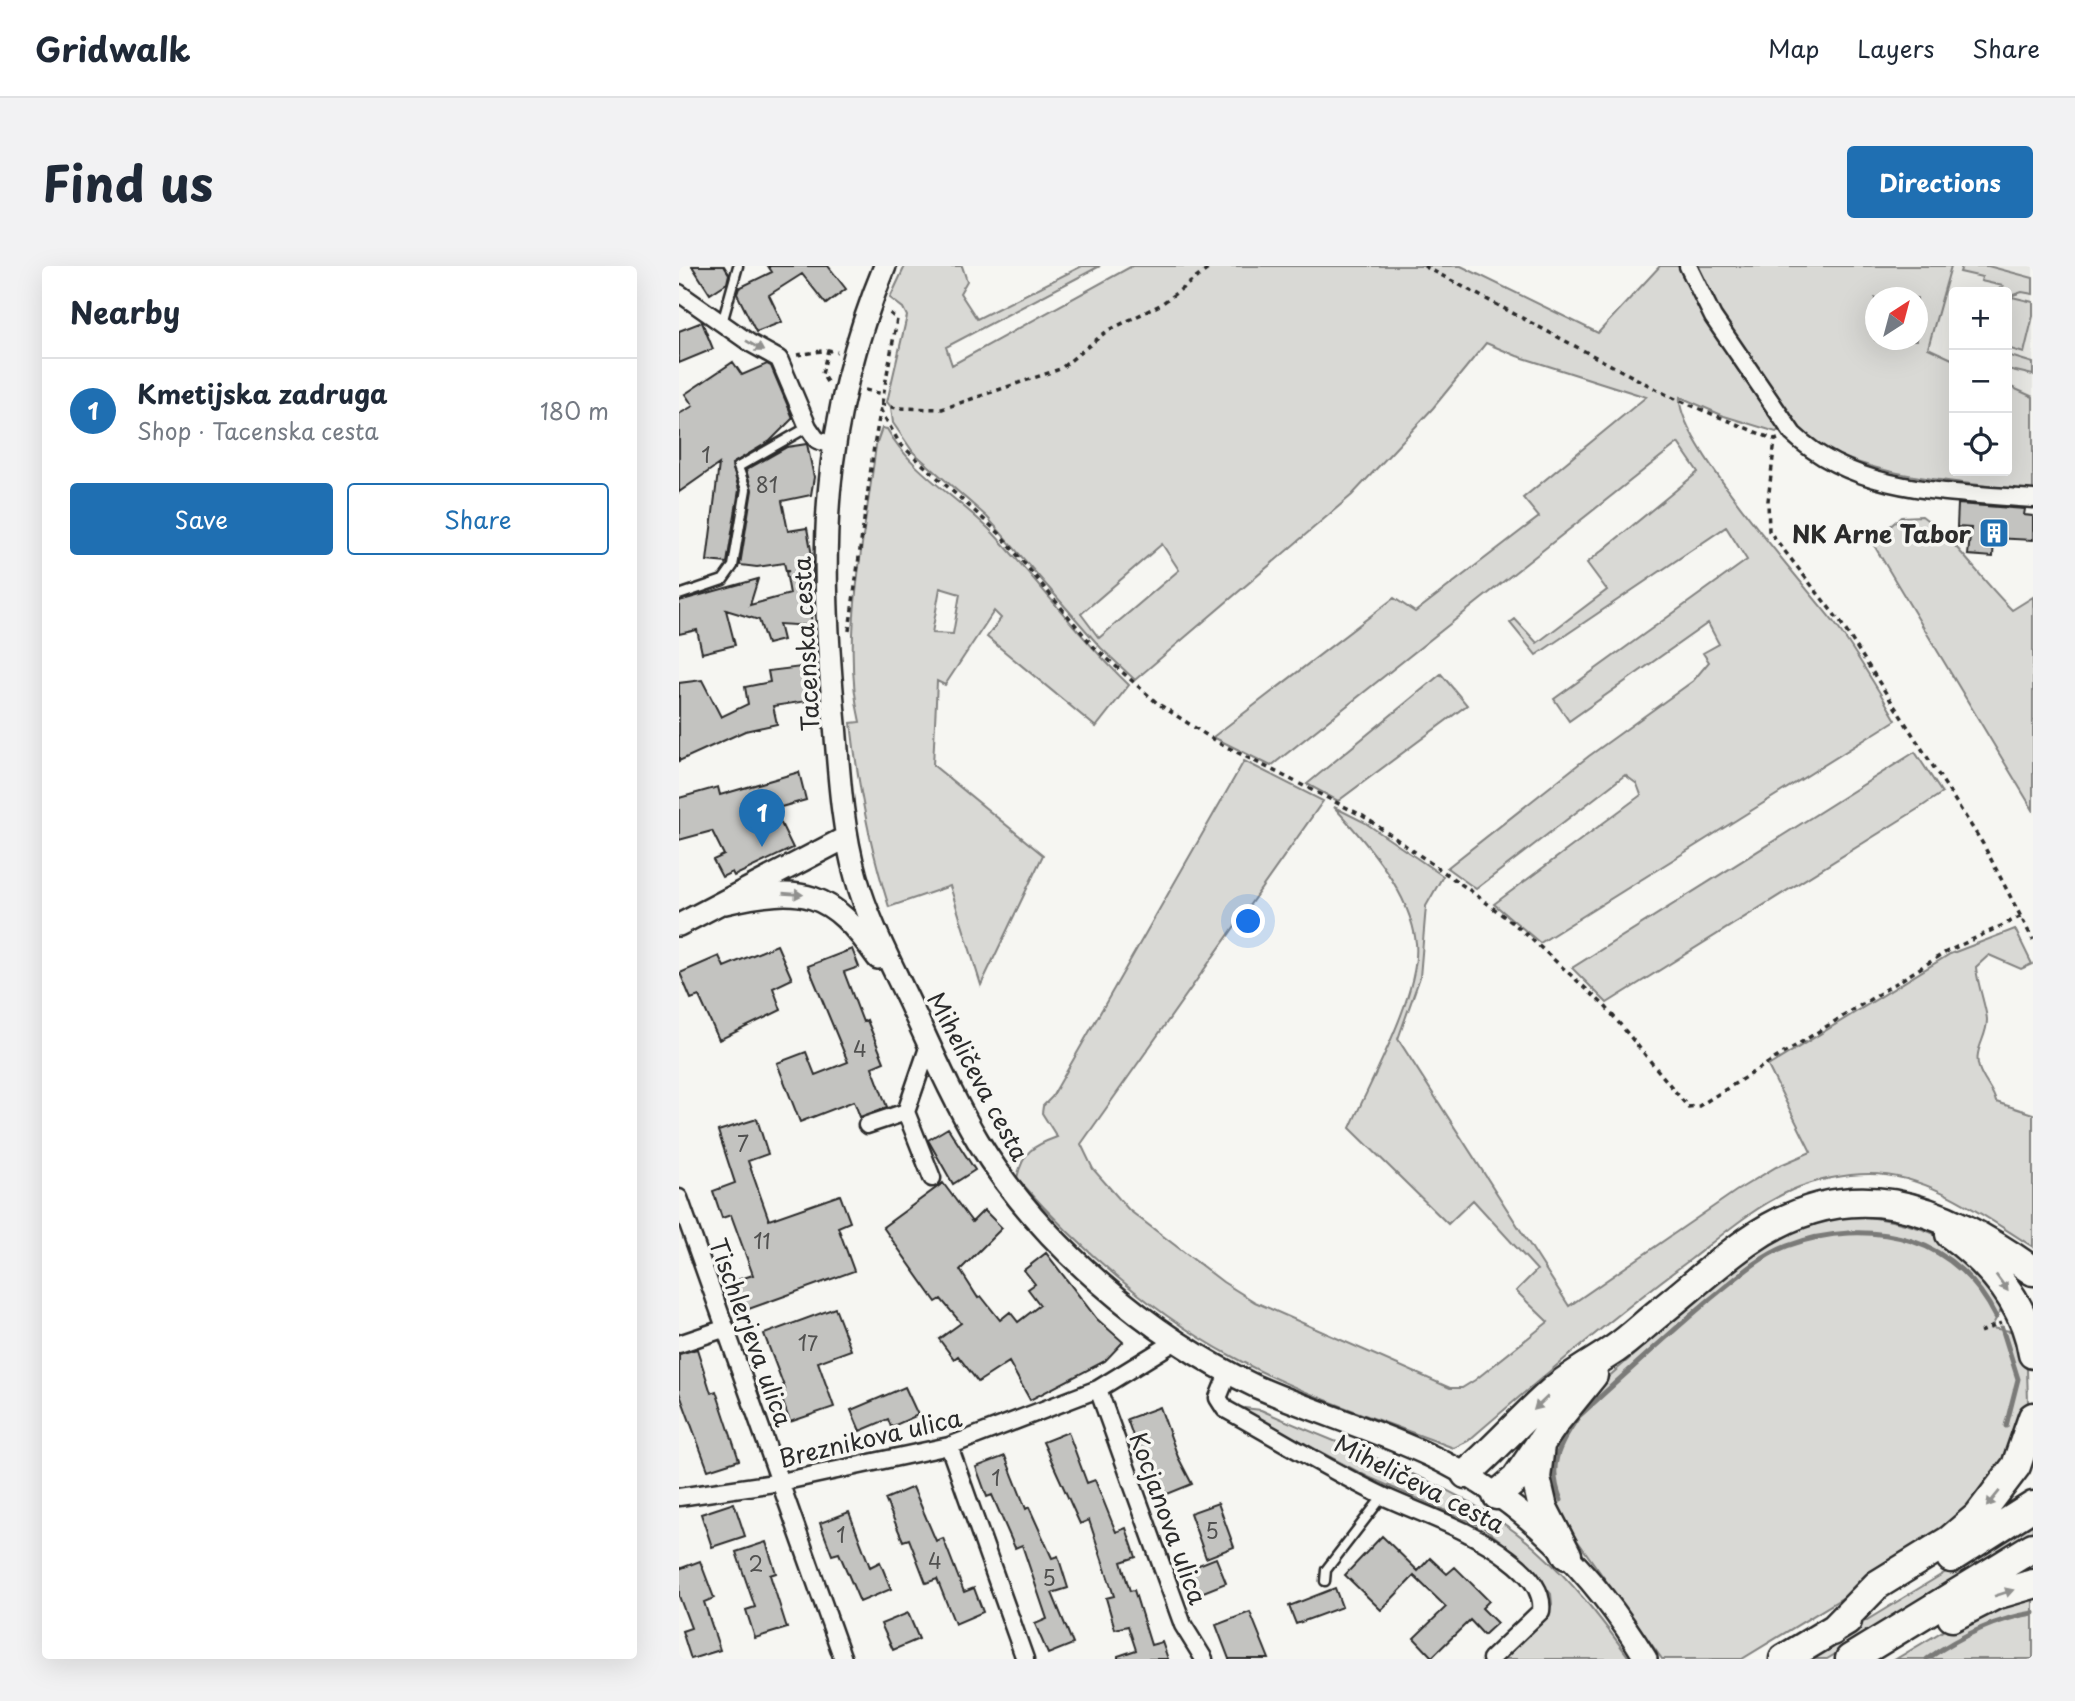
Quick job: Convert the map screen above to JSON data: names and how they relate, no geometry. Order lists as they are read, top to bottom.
{
  "streets": {
    "street": [
      "Tacenska cesta",
      "Miheličeva cesta",
      "Tischlerjeva ulica",
      "Breznikova ulica",
      "Kocjanova ulica"
    ]
  },
  "crossings": [
    ["Tacenska cesta", "Miheličeva cesta"],
    ["Miheličeva cesta", "Breznikova ulica"],
    ["Tischlerjeva ulica", "Breznikova ulica"],
    ["Breznikova ulica", "Kocjanova ulica"]
  ],
  "places": {
    "building": ["NK Arne Tabor"]
  },
  "house_numbers": [
    "1",
    "81",
    "4",
    "7",
    "11",
    "17",
    "1",
    "5",
    "1",
    "4",
    "2",
    "5"
  ],
  "north": "top right",
  "page": {
    "header": "Gridwalk",
    "nav": ["Map", "Layers", "Share"],
    "title": "Find us",
    "buttons": [
      "Directions",
      ["Save", "Share"]
    ],
    "heading": "Nearby",
    "map_buttons": ["+", "−"],
    "list": [
      {
        "mark": "1",
        "name": "Kmetijska zadruga",
        "note": "Shop · Tacenska cesta",
        "value": "180 m"
      }
    ],
    "pins": "1"
  }
}
